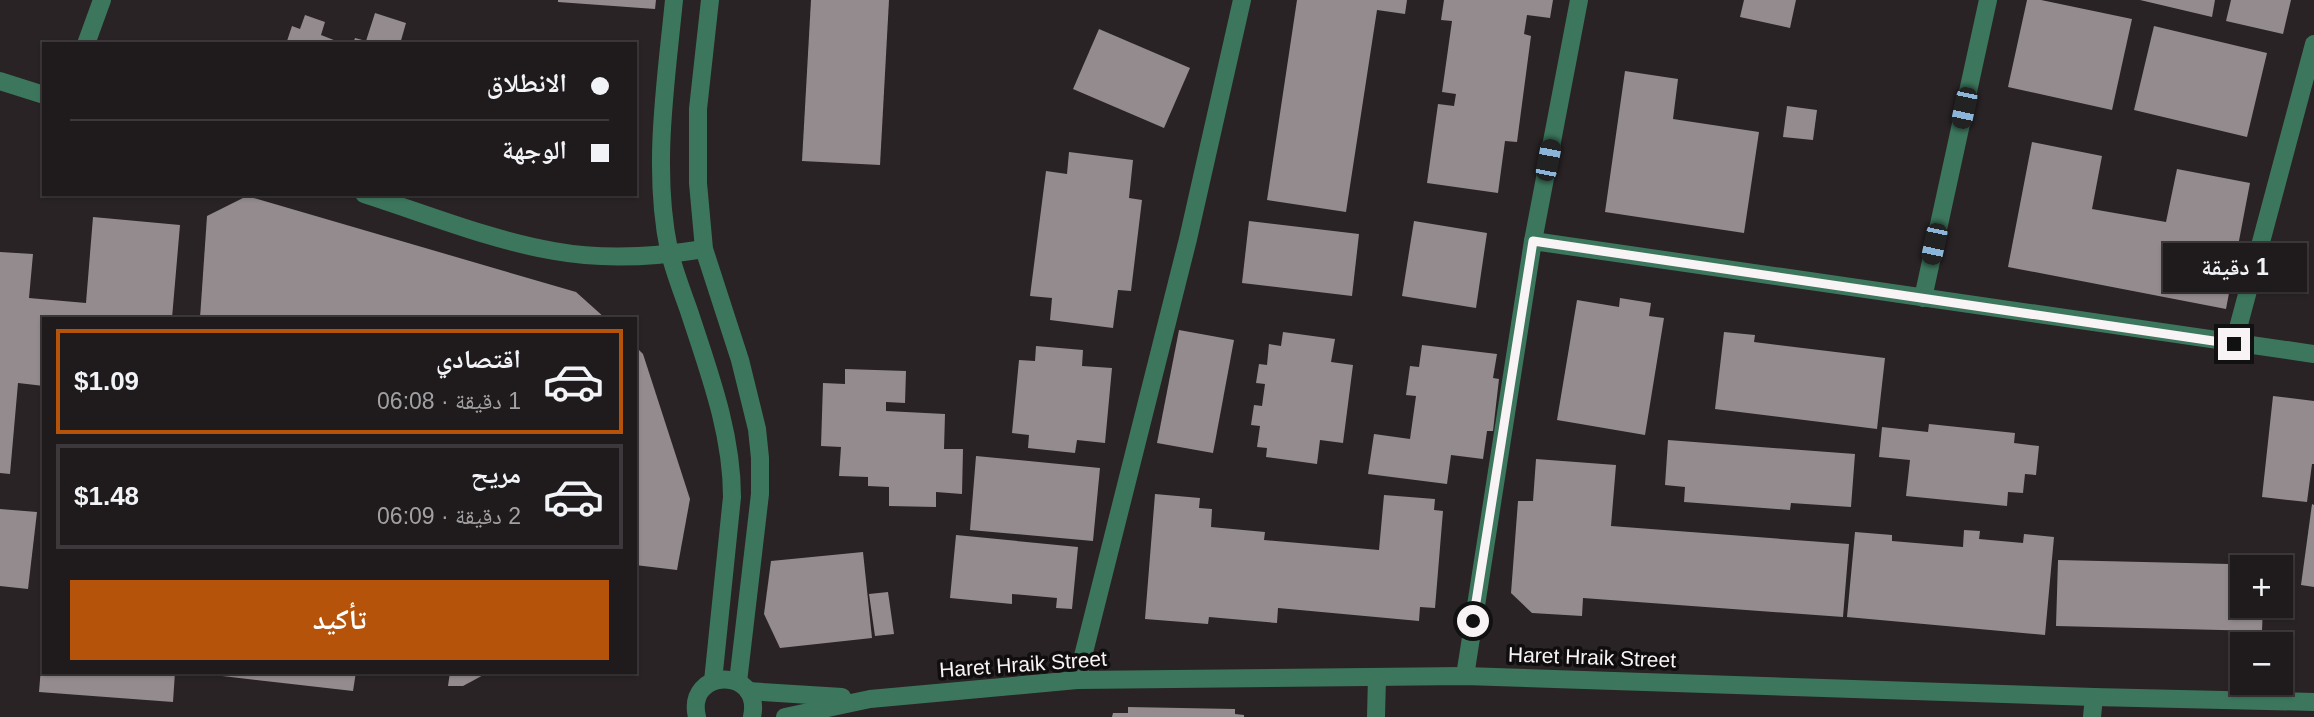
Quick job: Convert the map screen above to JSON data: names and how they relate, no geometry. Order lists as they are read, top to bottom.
{
  "streets": {
    "street": ["Haret Hraik Street"]
  },
  "page": {
    "banner": ["الانطلاق", "الوجهة"],
    "bubble": "1 دقيقة",
    "list": [
      {
        "name": "اقتصادي",
        "note": "1 دقيقة · 06:08",
        "value": "$1.09"
      },
      {
        "name": "مريح",
        "note": "2 دقيقة · 06:09",
        "value": "$1.48"
      }
    ],
    "map_buttons": ["+", "−"],
    "buttons": "تأكيد"
  }
}
